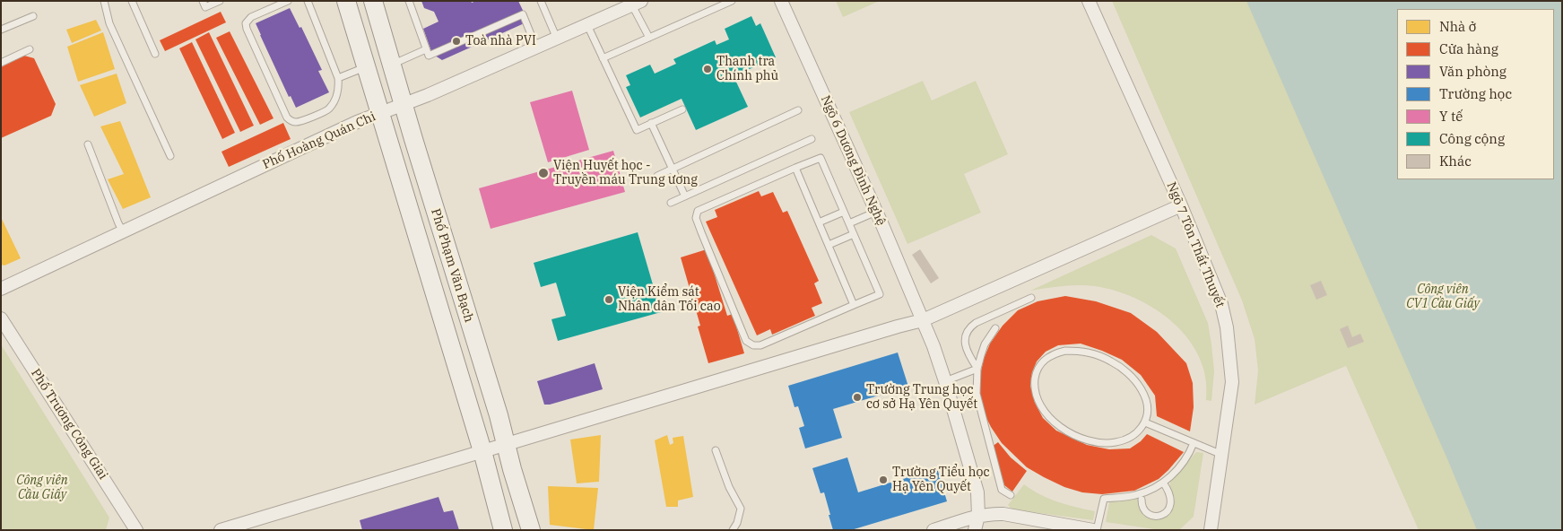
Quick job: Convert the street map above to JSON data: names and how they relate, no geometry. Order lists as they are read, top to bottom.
{
  "streets": {
    "main road": ["Phố Phạm Văn Bạch"],
    "street": [
      "Phố Hoàng Quán Chi",
      "Ngõ 6 Dương Đình Nghệ",
      "Ngõ 7 Tôn Thất Thuyết",
      "Phố Trương Công Giai"
    ]
  },
  "crossings": [
    ["Phố Hoàng Quán Chi", "Phố Phạm Văn Bạch"]
  ],
  "parks": ["Công viên CV1 Cầu Giấy", "Công viên Cầu Giấy"],
  "places": [
    "Toà nhà PVI",
    "Thanh tra Chính phủ",
    "Viện Huyết học - Truyền máu Trung ương",
    "Viện Kiểm sát Nhân dân Tối cao",
    "Trường Trung học cơ sở Hạ Yên Quyết",
    "Trường Tiểu học Hạ Yên Quyết"
  ],
  "legend": [
    "Nhà ở",
    "Cửa hàng",
    "Văn phòng",
    "Trường học",
    "Y tế",
    "Công cộng",
    "Khác"
  ]
}
